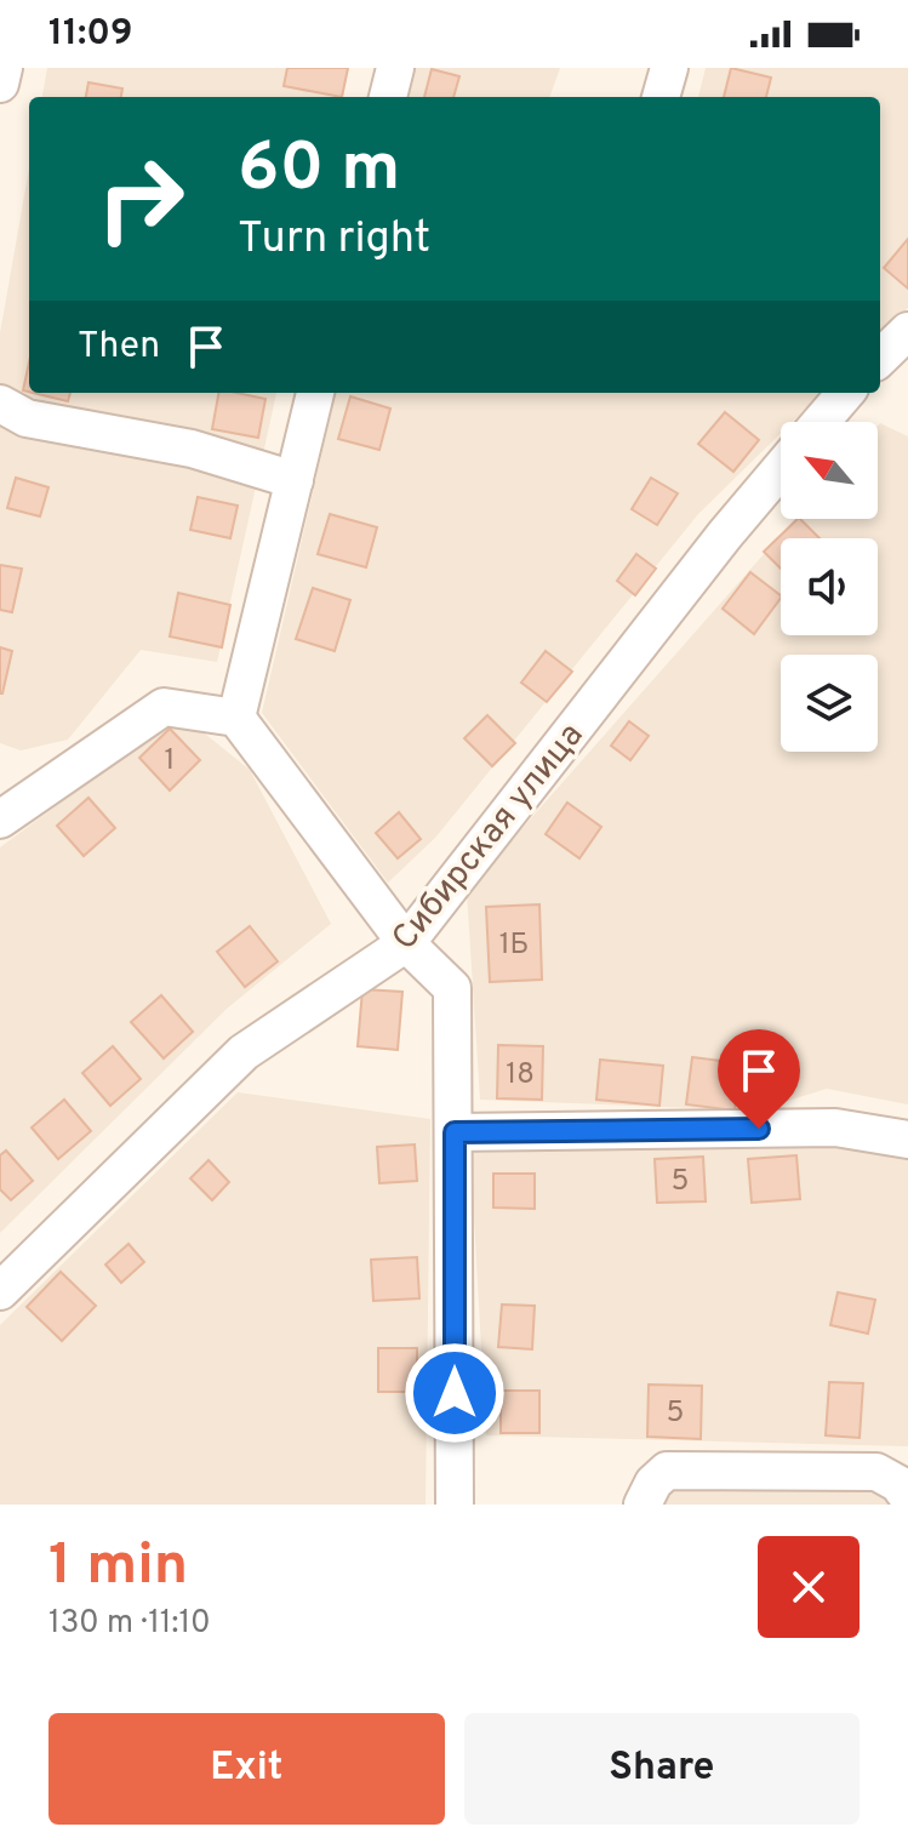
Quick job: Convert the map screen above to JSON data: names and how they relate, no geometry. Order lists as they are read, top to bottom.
{
  "streets": {
    "street": ["Сибирская улица"]
  },
  "house_numbers": [
    "1",
    "1Б",
    "18",
    "5",
    "5"
  ],
  "north": "top left",
  "page": {
    "status": "11:09",
    "turn": ["60 m", "Turn right"],
    "then": "Then",
    "heading": ["1 min", "130 m · 11:10"],
    "buttons": ["Exit", "Share"]
  }
}
